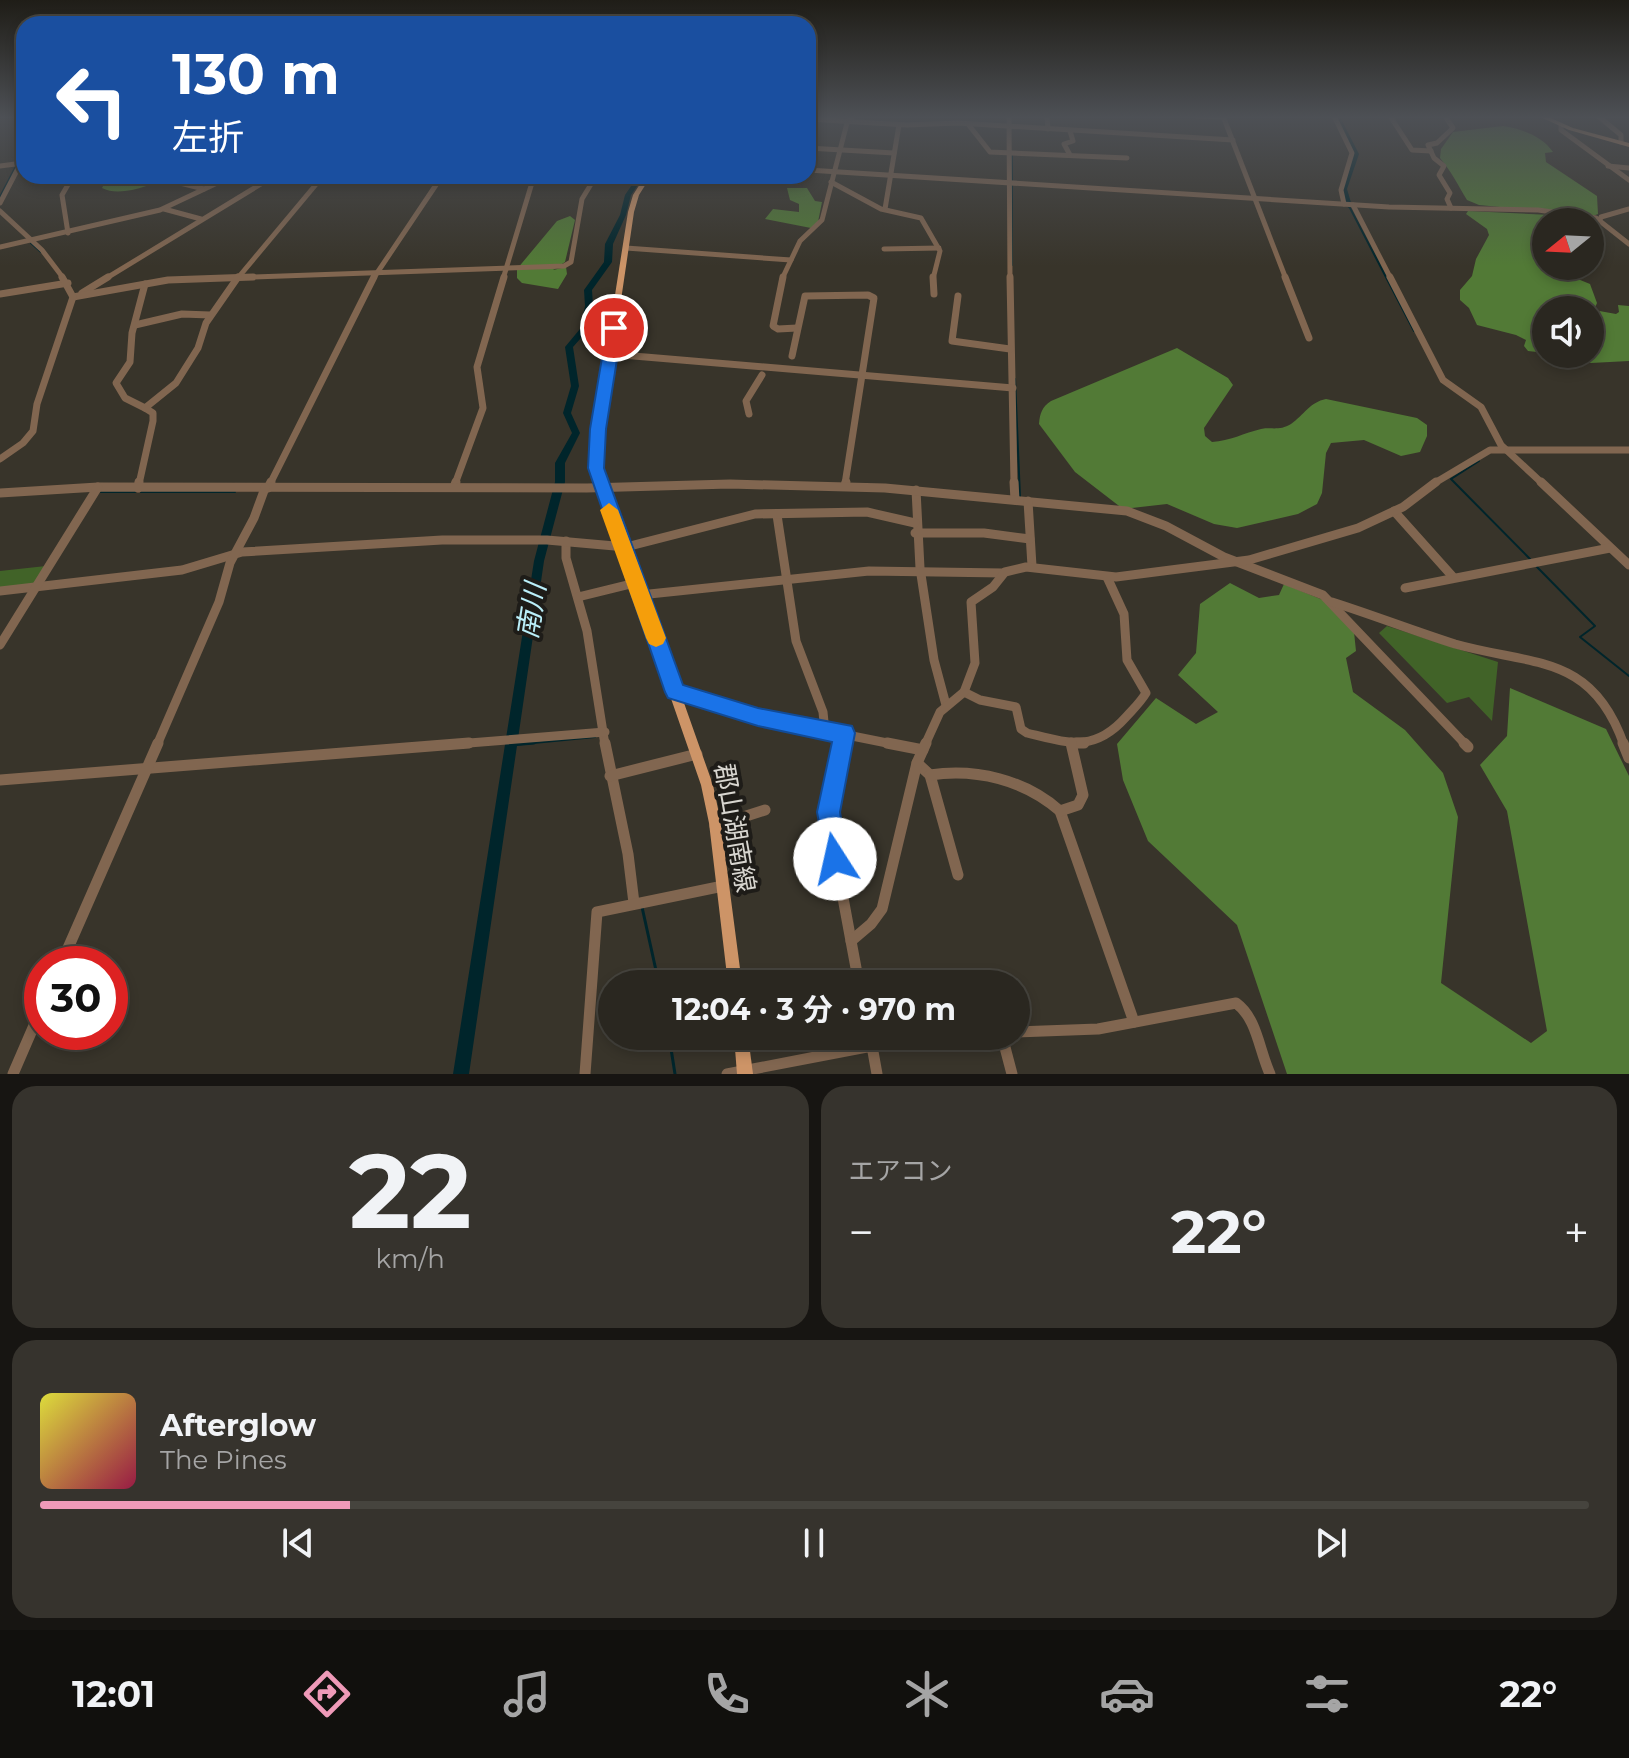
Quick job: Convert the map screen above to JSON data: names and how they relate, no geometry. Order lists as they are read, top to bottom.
{
  "streets": {
    "main road": ["郡山湖南線"]
  },
  "water": ["南川"],
  "north": "left",
  "page": {
    "turn": ["130 m", "左折"],
    "limit": "30",
    "trip": "12:04 · 3 分 · 970 m",
    "tile": [
      ["22", "km/h"],
      "エアコン"
    ],
    "heat": ["−", "22°", "+"],
    "song": ["Afterglow", "The Pines"],
    "tabs": ["12:01", "22°"]
  }
}
